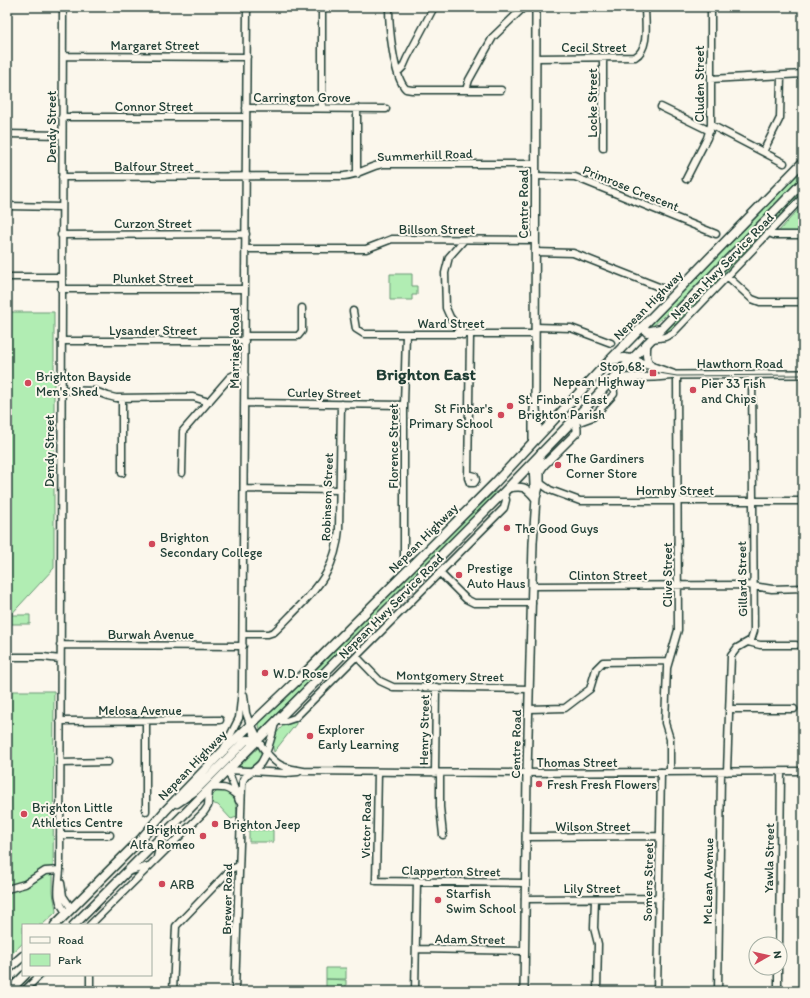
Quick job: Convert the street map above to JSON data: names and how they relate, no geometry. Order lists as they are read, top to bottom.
{
  "streets": {
    "highway": ["Centre Road", "Nepean Highway"],
    "main road": ["Hawthorn Road"],
    "street": [
      "Margaret Street",
      "Cecil Street",
      "Cluden Street",
      "Carrington Grove",
      "Locke Street",
      "Connor Street",
      "Dendy Street",
      "Summerhill Road",
      "Balfour Street",
      "Primrose Crescent",
      "Curzon Street",
      "Billson Street",
      "Nepean Hwy Service Road",
      "Plunket Street",
      "Ward Street",
      "Lysander Street",
      "Marriage Road",
      "Curley Street",
      "Florence Street",
      "Hornby Street",
      "Robinson Street",
      "Clinton Street",
      "Clive Street",
      "Gillard Street",
      "Burwah Avenue",
      "Montgomery Street",
      "Melosa Avenue",
      "Henry Street",
      "Thomas Street",
      "Victor Road",
      "Wilson Street",
      "Yawla Street",
      "Clapperton Street",
      "McLean Avenue",
      "Somers Street",
      "Lily Street",
      "Brewer Road",
      "Adam Street"
    ]
  },
  "crossings": [
    ["Margaret Street", "Dendy Street"],
    ["Margaret Street", "Marriage Road"],
    ["Cecil Street", "Locke Street"],
    ["Cecil Street", "Centre Road"],
    ["Carrington Grove", "Summerhill Road"],
    ["Carrington Grove", "Marriage Road"],
    ["Connor Street", "Dendy Street"],
    ["Connor Street", "Marriage Road"],
    ["Dendy Street", "Balfour Street"],
    ["Dendy Street", "Curzon Street"],
    ["Dendy Street", "Plunket Street"],
    ["Dendy Street", "Nepean Highway"],
    ["Dendy Street", "Lysander Street"],
    ["Dendy Street", "Burwah Avenue"],
    ["Dendy Street", "Melosa Avenue"],
    ["Summerhill Road", "Balfour Street"],
    ["Summerhill Road", "Centre Road"],
    ["Summerhill Road", "Marriage Road"],
    ["Balfour Street", "Marriage Road"],
    ["Primrose Crescent", "Centre Road"],
    ["Centre Road", "Billson Street"],
    ["Centre Road", "Nepean Highway"],
    ["Centre Road", "Ward Street"],
    ["Centre Road", "Hornby Street"],
    ["Centre Road", "Clinton Street"],
    ["Centre Road", "Montgomery Street"],
    ["Centre Road", "Thomas Street"],
    ["Centre Road", "Wilson Street"],
    ["Centre Road", "Clapperton Street"],
    ["Centre Road", "Lily Street"],
    ["Centre Road", "Adam Street"],
    ["Curzon Street", "Marriage Road"],
    ["Billson Street", "Marriage Road"],
    ["Nepean Hwy Service Road", "Nepean Highway"],
    ["Nepean Hwy Service Road", "Montgomery Street"],
    ["Nepean Hwy Service Road", "Brewer Road"],
    ["Plunket Street", "Marriage Road"],
    ["Nepean Highway", "Marriage Road"],
    ["Nepean Highway", "Hawthorn Road"],
    ["Nepean Highway", "Thomas Street"],
    ["Nepean Highway", "Brewer Road"],
    ["Ward Street", "Florence Street"],
    ["Lysander Street", "Marriage Road"],
    ["Marriage Road", "Curley Street"],
    ["Marriage Road", "Robinson Street"],
    ["Marriage Road", "Burwah Avenue"],
    ["Hawthorn Road", "Clive Street"],
    ["Hawthorn Road", "Gillard Street"],
    ["Curley Street", "Florence Street"],
    ["Curley Street", "Robinson Street"],
    ["Hornby Street", "Clive Street"],
    ["Hornby Street", "Gillard Street"],
    ["Clinton Street", "Clive Street"],
    ["Clinton Street", "Gillard Street"],
    ["Clive Street", "Thomas Street"],
    ["Montgomery Street", "Henry Street"],
    ["Henry Street", "Thomas Street"],
    ["Thomas Street", "Victor Road"],
    ["Thomas Street", "Yawla Street"],
    ["Thomas Street", "McLean Avenue"],
    ["Thomas Street", "Somers Street"],
    ["Thomas Street", "Brewer Road"],
    ["Victor Road", "Clapperton Street"],
    ["Wilson Street", "Somers Street"],
    ["Somers Street", "Lily Street"]
  ],
  "districts": ["Brighton East"],
  "places": {
    "transit": ["Stop 68: Nepean Highway"],
    "other": [
      "Brighton Bayside Men's Shed",
      "Pier 33 Fish and Chips",
      "St. Finbar's East Brighton Parish",
      "St Finbar's Primary School",
      "The Gardiners Corner Store",
      "The Good Guys",
      "Brighton Secondary College",
      "Prestige Auto Haus",
      "W.D. Rose",
      "Explorer Early Learning",
      "Fresh Fresh Flowers",
      "Brighton Little Athletics Centre",
      "Brighton Jeep",
      "Brighton Alfa Romeo",
      "ARB",
      "Starfish Swim School"
    ]
  },
  "legend": ["Road", "Park"],
  "north": "right"
}
